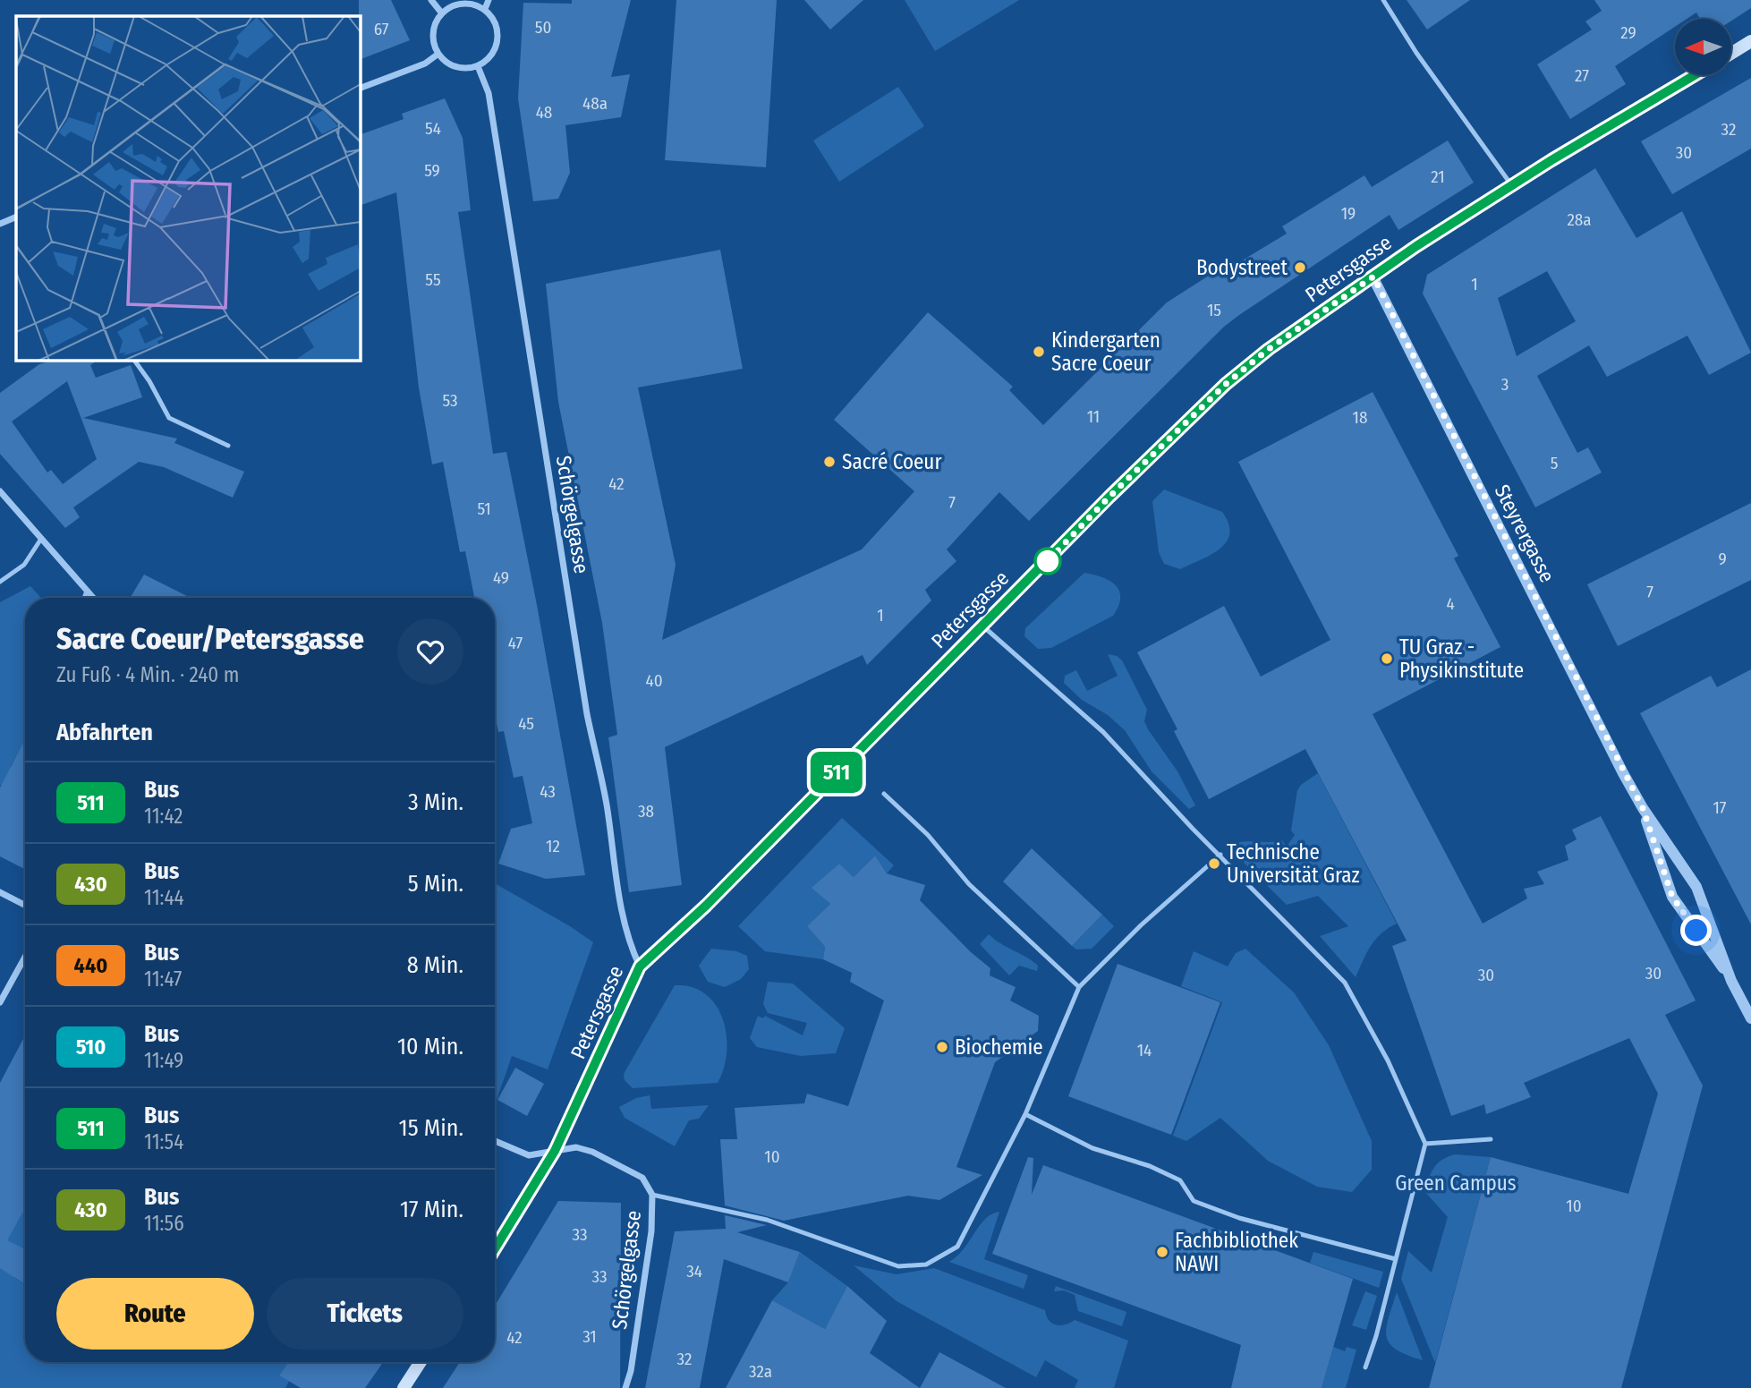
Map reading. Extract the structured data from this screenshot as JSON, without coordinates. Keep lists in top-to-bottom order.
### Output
{
  "streets": {
    "main road": ["Petersgasse"],
    "street": ["Schörgelgasse", "Steyrergasse"]
  },
  "crossings": [
    ["Petersgasse", "Schörgelgasse"],
    ["Petersgasse", "Steyrergasse"]
  ],
  "parks": ["Green Campus"],
  "places": [
    "Bodystreet",
    "Kindergarten Sacre Coeur",
    "Sacré Coeur",
    "TU Graz - Physikinstitute",
    "Technische Universität Graz",
    "Biochemie",
    "Fachbibliothek NAWI"
  ],
  "lines": ["bus line 511"],
  "house_numbers": [
    "50",
    "67",
    "29",
    "27",
    "48a",
    "48",
    "54",
    "32",
    "30",
    "59",
    "21",
    "19",
    "28a",
    "55",
    "1",
    "15",
    "3",
    "53",
    "11",
    "18",
    "5",
    "42",
    "7",
    "51",
    "9",
    "49",
    "7",
    "4",
    "1",
    "47",
    "40",
    "45",
    "43",
    "17",
    "38",
    "12",
    "30",
    "30",
    "14",
    "10",
    "10",
    "33",
    "34",
    "33",
    "31",
    "42",
    "32",
    "32a"
  ],
  "north": "left",
  "page": {
    "on_map": "511",
    "heading": [
      ["Sacre Coeur/Petersgasse", "Zu Fuß · 4 Min. · 240 m"],
      "Abfahrten"
    ],
    "list": [
      {
        "mark": "511",
        "name": "Bus",
        "note": "11:42",
        "value": "3 Min."
      },
      {
        "mark": "430",
        "name": "Bus",
        "note": "11:44",
        "value": "5 Min."
      },
      {
        "mark": "440",
        "name": "Bus",
        "note": "11:47",
        "value": "8 Min."
      },
      {
        "mark": "510",
        "name": "Bus",
        "note": "11:49",
        "value": "10 Min."
      },
      {
        "mark": "511",
        "name": "Bus",
        "note": "11:54",
        "value": "15 Min."
      },
      {
        "mark": "430",
        "name": "Bus",
        "note": "11:56",
        "value": "17 Min."
      }
    ],
    "buttons": ["Route", "Tickets"]
  }
}
